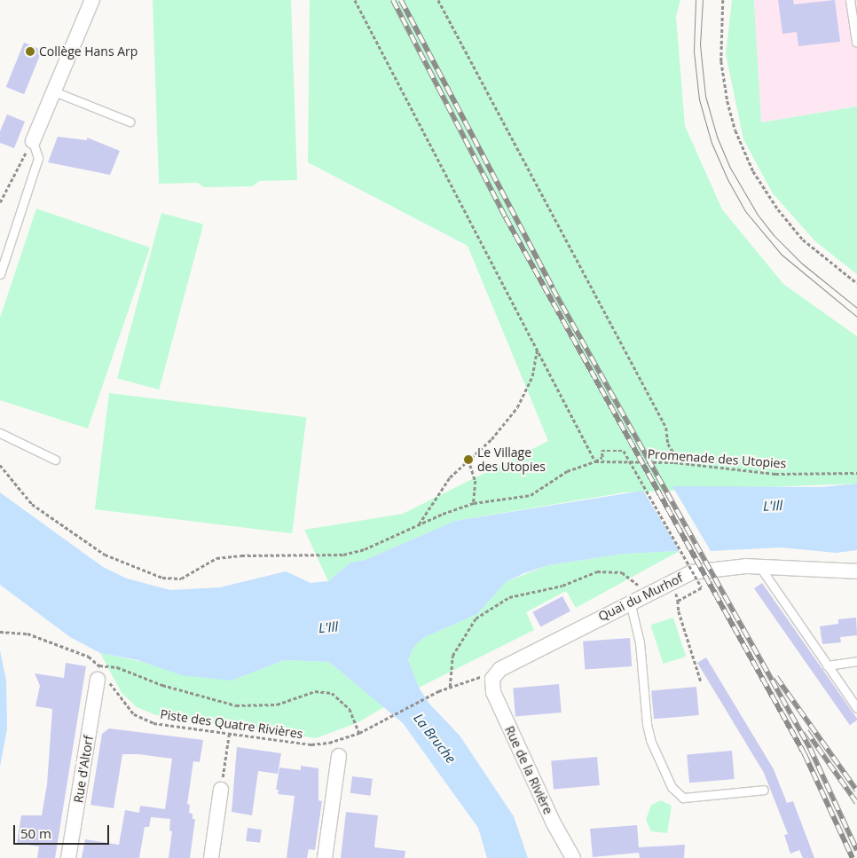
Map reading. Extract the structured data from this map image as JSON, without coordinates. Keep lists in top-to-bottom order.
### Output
{
  "streets": {
    "street": ["Quai du Murhof", "Rue d'Altorf", "Rue de la Rivière"],
    "path": ["Promenade des Utopies", "Piste des Quatre Rivières"]
  },
  "crossings": [
    ["Quai du Murhof", "Rue de la Rivière"],
    ["Piste des Quatre Rivières", "Rue d'Altorf"]
  ],
  "water": ["L'Ill", "La Bruche"],
  "places": ["Collège Hans Arp", "Le Village des Utopies"],
  "scale_bar": "50 m"
}
